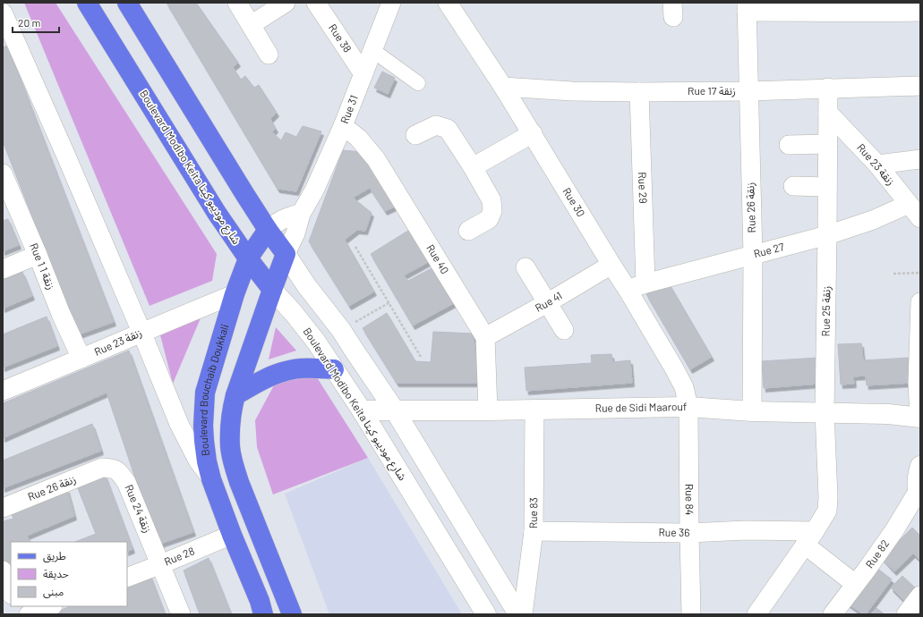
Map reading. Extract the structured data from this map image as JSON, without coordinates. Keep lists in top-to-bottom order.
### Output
{
  "streets": {
    "main road": ["Boulevard Modibo Keita شارع موديبو كيتا", "Boulevard Bouchaib Doukkali", "Rue de Sidi Maarouf"],
    "street": [
      "Rue 38",
      "Rue 17 زنقة",
      "Rue 31",
      "Rue 23 زنقة",
      "Rue 29",
      "Rue 30",
      "Rue 26 زنقة",
      "Rue 27",
      "Rue 40",
      "Rue 1 زنقة 1",
      "Rue 41",
      "Rue 25 زنقة",
      "Rue 84",
      "Rue 24 زنقة",
      "Rue 83",
      "Rue 36",
      "Rue 82",
      "Rue 28"
    ]
  },
  "crossings": [
    ["Rue 38", "Rue 31"],
    ["Rue 17 زنقة", "Rue 29"],
    ["Rue 17 زنقة", "Rue 30"],
    ["Rue 17 زنقة", "Rue 26 زنقة"],
    ["Rue 17 زنقة", "Rue 25 زنقة"],
    ["Rue 31", "Rue 40"],
    ["Rue 31", "Boulevard Bouchaib Doukkali"],
    ["Rue 23 زنقة", "Rue 27"],
    ["Rue 23 زنقة", "Rue 1 زنقة 1"],
    ["Rue 23 زنقة", "Rue 25 زنقة"],
    ["Rue 23 زنقة", "Boulevard Bouchaib Doukkali"],
    ["Boulevard Modibo Keita شارع موديبو كيتا", "Boulevard Bouchaib Doukkali"],
    ["Boulevard Modibo Keita شارع موديبو كيتا", "Rue de Sidi Maarouf"],
    ["Rue 29", "Rue 27"],
    ["Rue 30", "Rue 27"],
    ["Rue 30", "Rue 41"],
    ["Rue 30", "Rue de Sidi Maarouf"],
    ["Rue 30", "Rue 84"],
    ["Rue 26 زنقة", "Rue 27"],
    ["Rue 26 زنقة", "Rue de Sidi Maarouf"],
    ["Rue 26 زنقة", "Rue 24 زنقة"],
    ["Rue 27", "Rue 25 زنقة"],
    ["Rue 40", "Rue 41"],
    ["Rue 40", "Rue de Sidi Maarouf"],
    ["Rue 25 زنقة", "Rue de Sidi Maarouf"],
    ["Rue 25 زنقة", "Rue 36"],
    ["Boulevard Bouchaib Doukkali", "Rue 28"],
    ["Rue de Sidi Maarouf", "Rue 84"],
    ["Rue de Sidi Maarouf", "Rue 83"],
    ["Rue 84", "Rue 36"],
    ["Rue 24 زنقة", "Rue 28"],
    ["Rue 83", "Rue 36"]
  ],
  "legend": ["طريق", "حديقة", "مبنى"],
  "scale_bar": "20 m"
}
